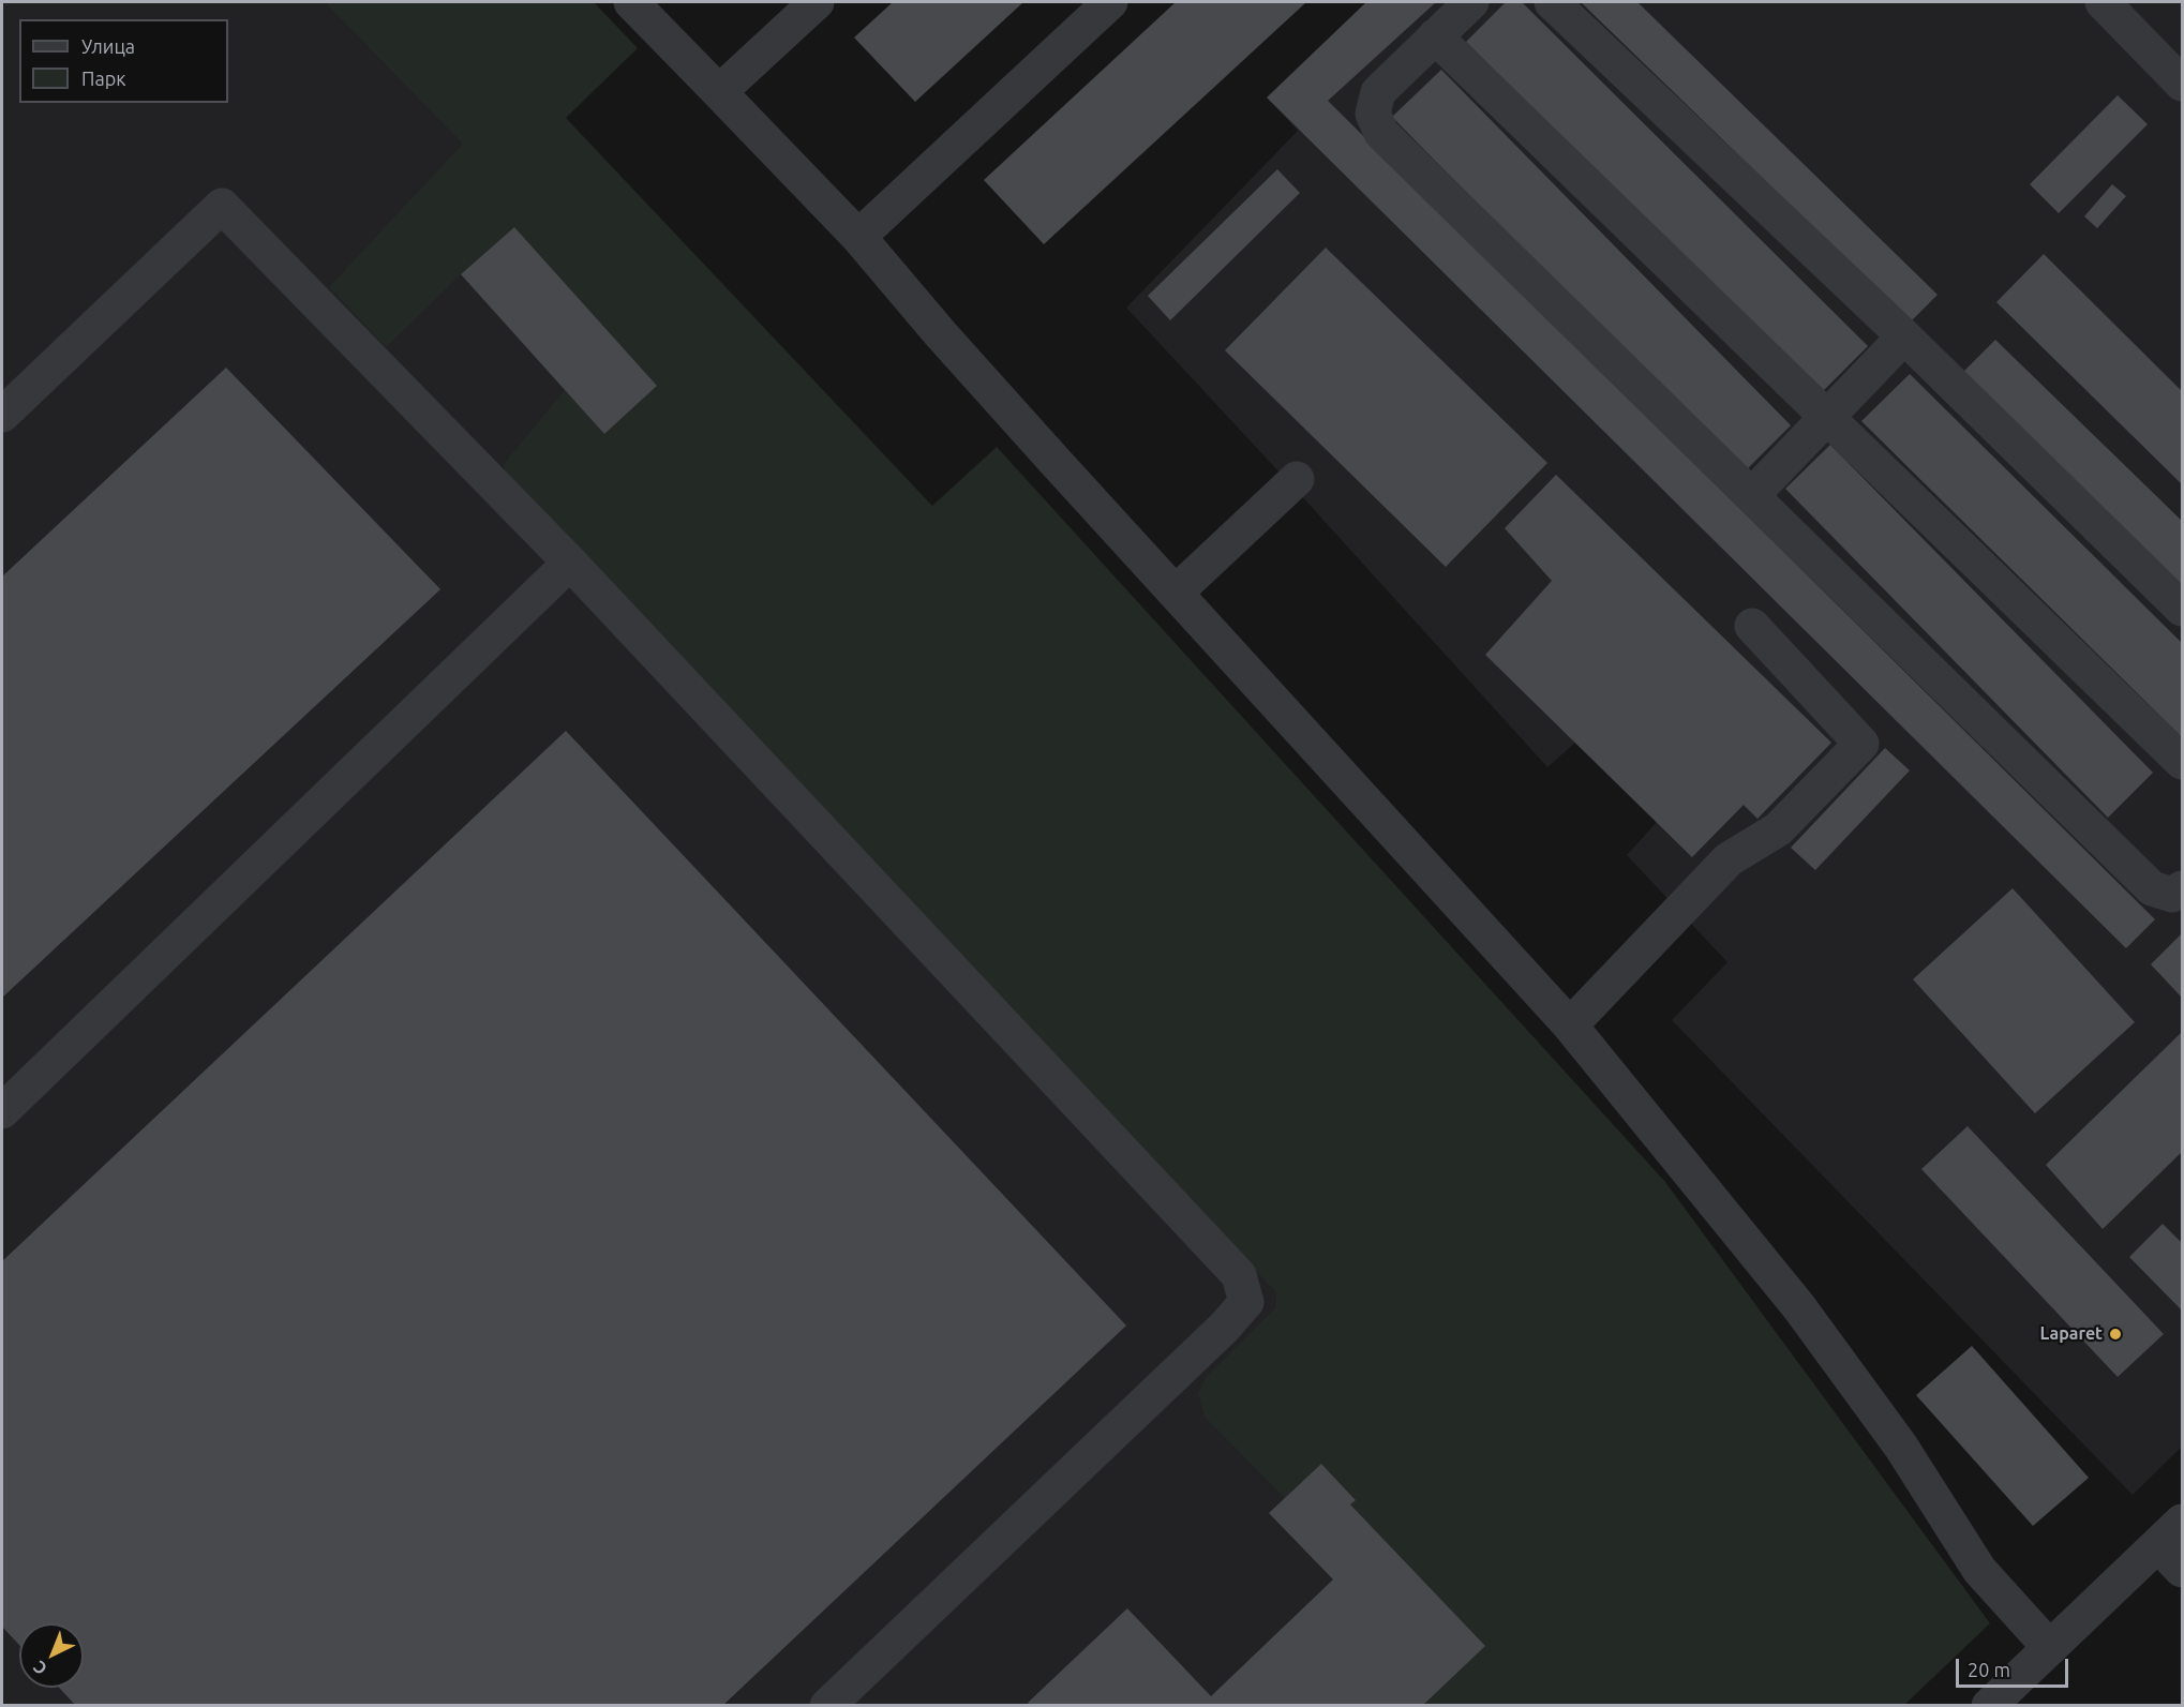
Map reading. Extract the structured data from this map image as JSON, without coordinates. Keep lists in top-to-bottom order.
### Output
{
  "places": ["Laparet"],
  "legend": ["Улица", "Парк"],
  "scale_bar": "20 m",
  "north": "bottom left"
}
